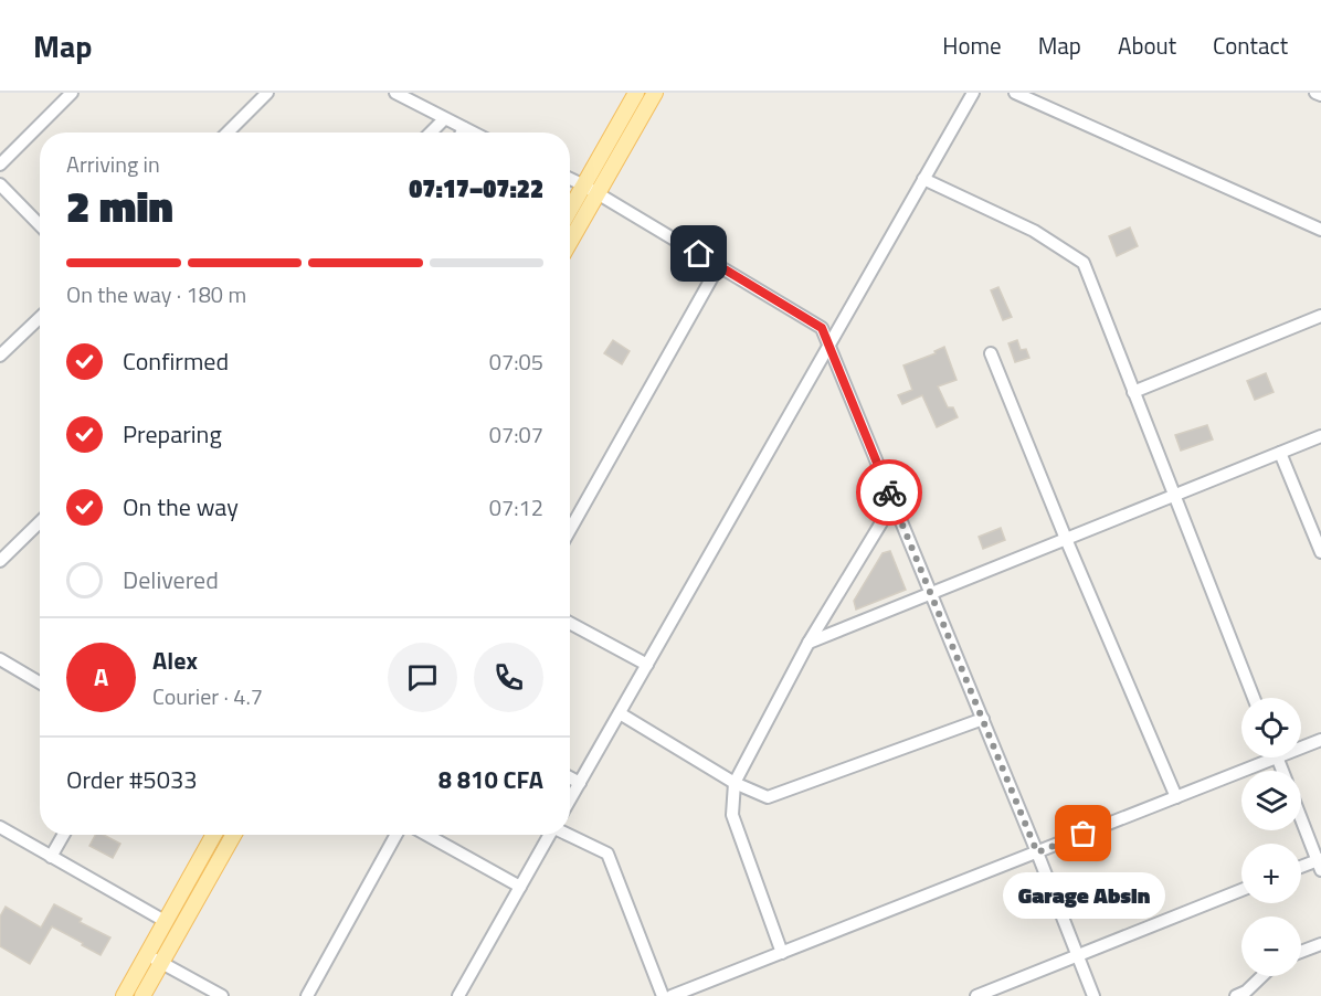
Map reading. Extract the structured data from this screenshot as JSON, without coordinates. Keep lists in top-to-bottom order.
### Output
{
  "places": ["Garage Absin"],
  "page": {
    "header": "Map",
    "nav": [
      "Home",
      "Map",
      "About",
      "Contact"
    ],
    "heading": ["2 min", "Arriving in", "07:17–07:22"],
    "panel": [
      "Alex",
      "Courier · 4.7",
      "Order #5033",
      "8 810 CFA"
    ],
    "bar": "On the way · 180 m",
    "list": [
      ["Confirmed", "07:05"],
      ["Preparing", "07:07"],
      ["On the way", "07:12"],
      "Delivered"
    ],
    "round": "A",
    "map_buttons": ["+", "−"],
    "bubble": "Garage Absin"
  }
}
